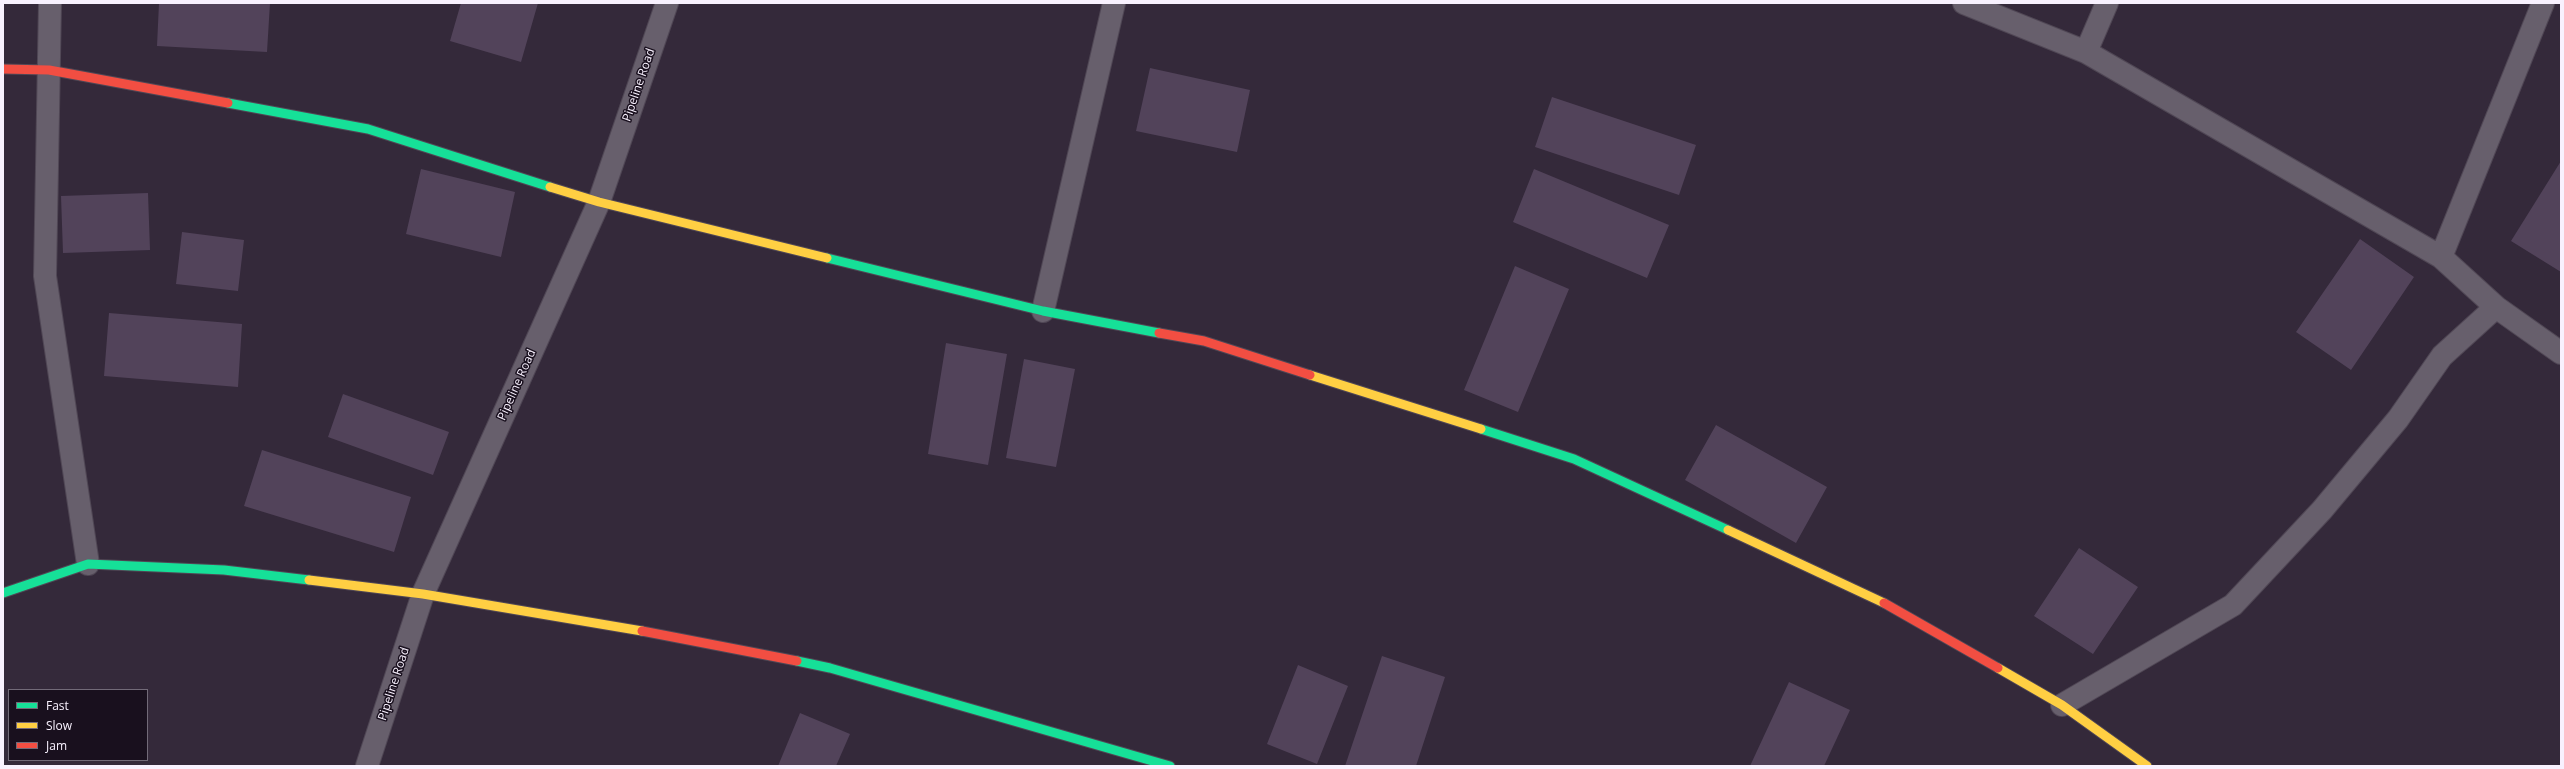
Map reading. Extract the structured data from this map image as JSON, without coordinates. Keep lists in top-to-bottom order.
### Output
{
  "streets": {
    "street": ["Pipeline Road"]
  },
  "legend": ["Fast", "Slow", "Jam"]
}
